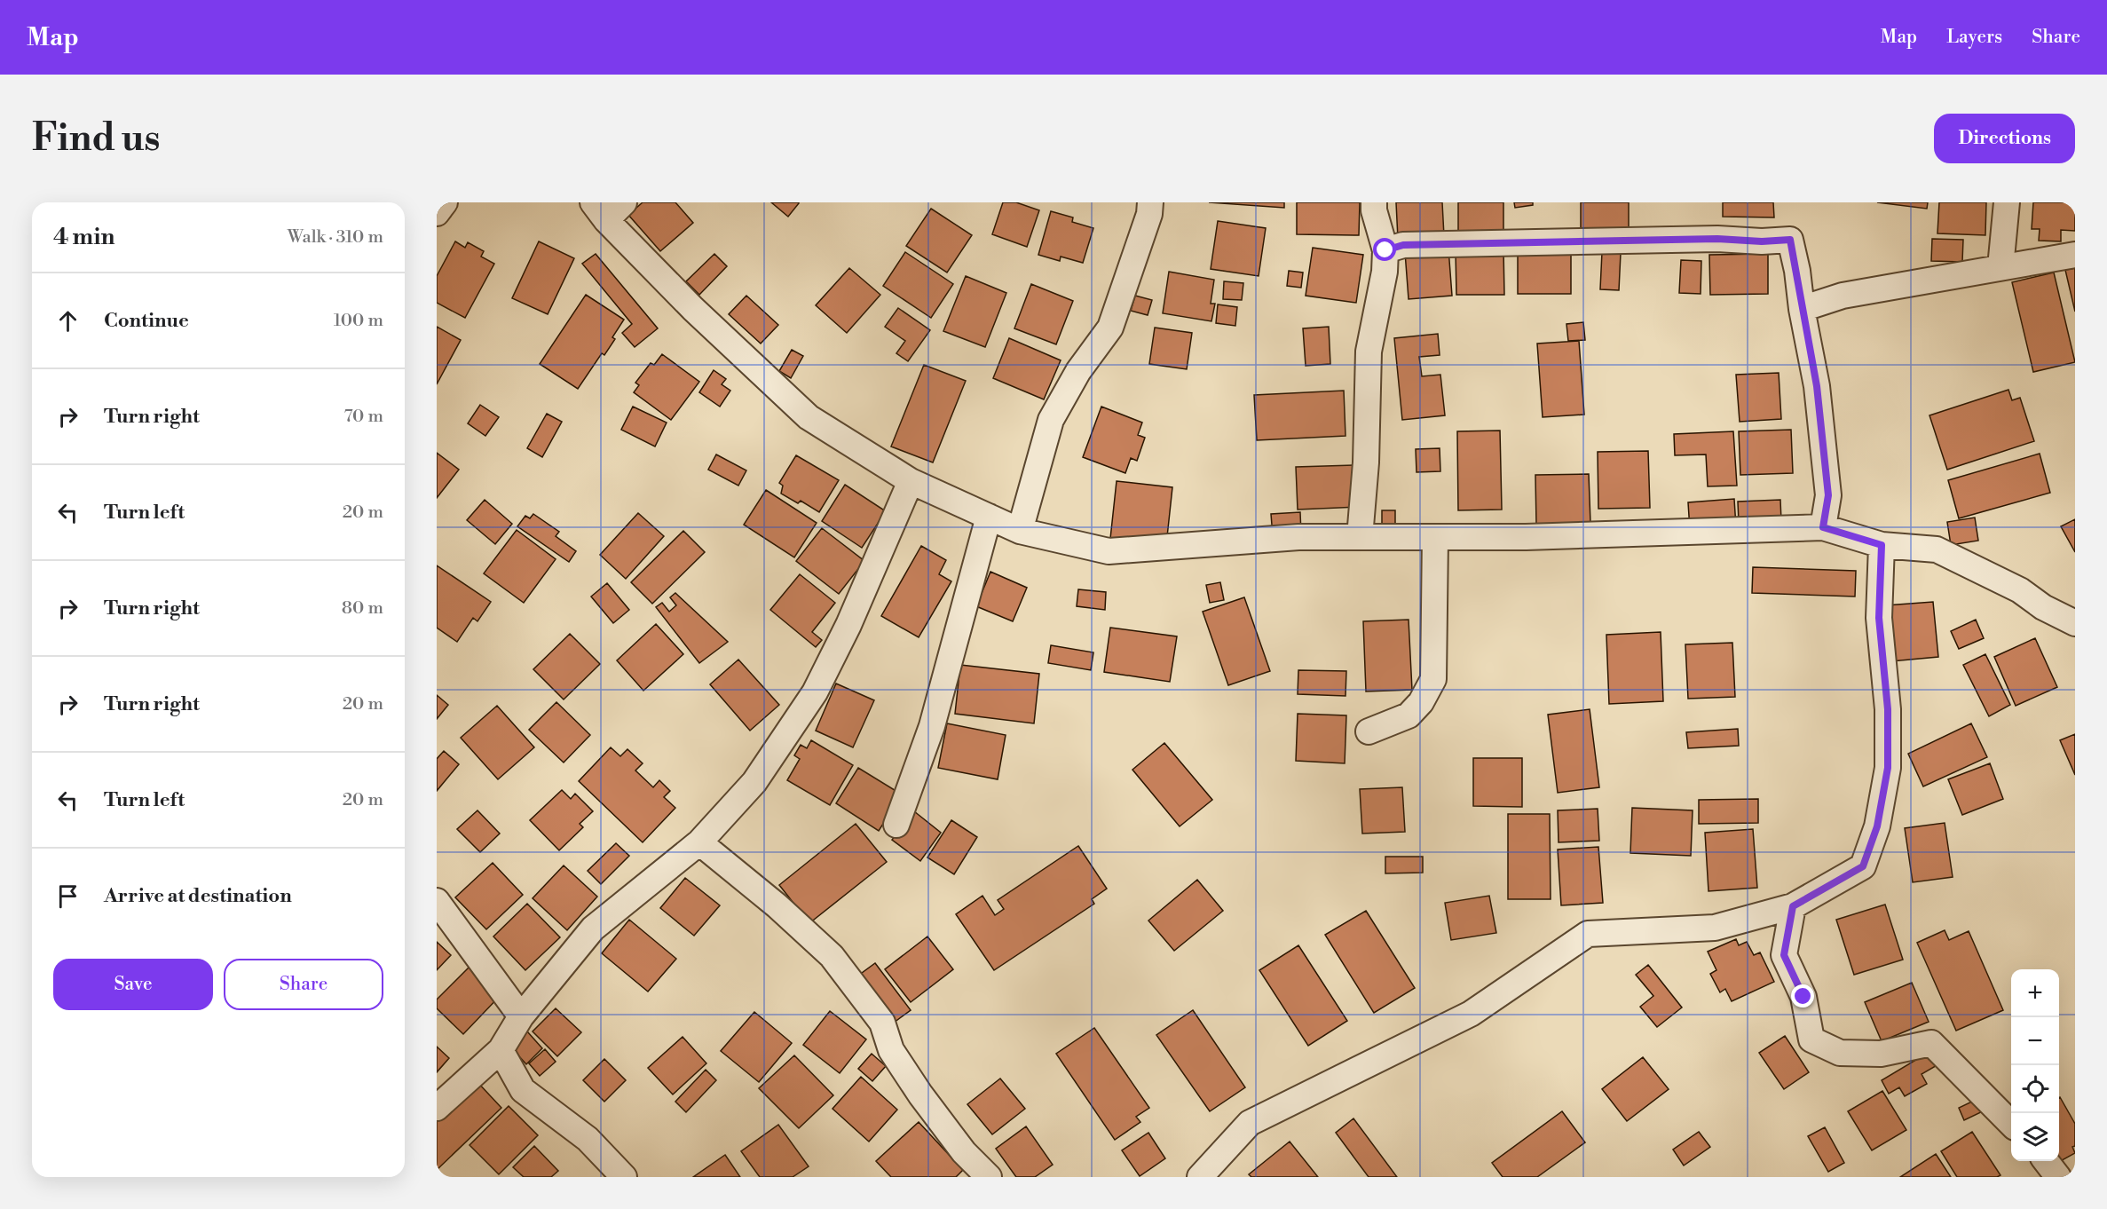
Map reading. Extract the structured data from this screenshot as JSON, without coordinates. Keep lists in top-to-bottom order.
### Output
{
  "page": {
    "header": "Map",
    "nav": ["Map", "Layers", "Share"],
    "buttons": [
      "Directions",
      ["Save", "Share"]
    ],
    "title": "Find us",
    "heading": ["4 min", "Walk · 310 m"],
    "list": [
      ["Continue", "100 m"],
      ["Turn right", "70 m"],
      ["Turn left", "20 m"],
      ["Turn right", "80 m"],
      ["Turn right", "20 m"],
      ["Turn left", "20 m"],
      "Arrive at destination"
    ],
    "map_buttons": ["+", "−"]
  }
}
